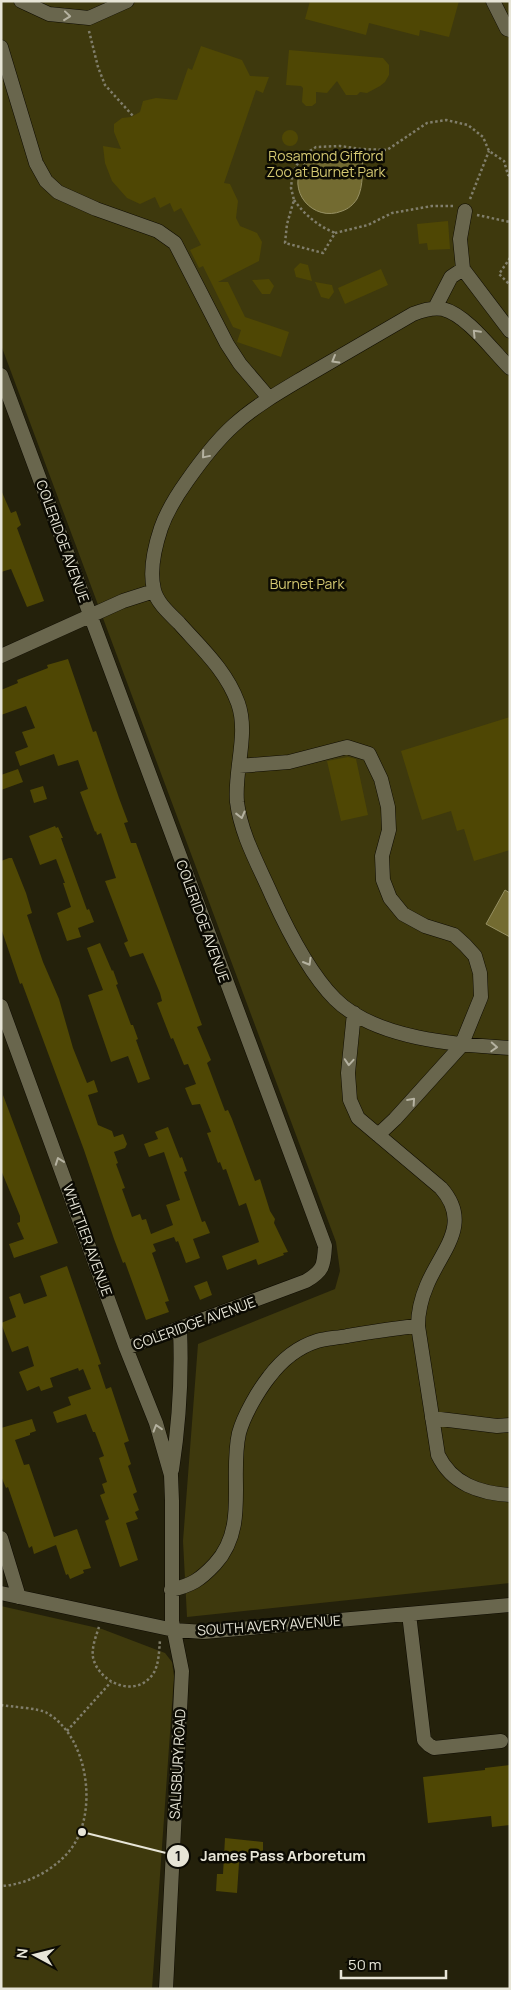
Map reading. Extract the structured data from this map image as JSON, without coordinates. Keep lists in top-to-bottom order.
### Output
{
  "streets": {
    "street": [
      "COLERIDGE AVENUE",
      "WHITTIER AVENUE",
      "SOUTH AVERY AVENUE",
      "SALISBURY ROAD"
    ]
  },
  "crossings": [
    ["COLERIDGE AVENUE", "WHITTIER AVENUE"],
    ["WHITTIER AVENUE", "SOUTH AVERY AVENUE"],
    ["WHITTIER AVENUE", "SALISBURY ROAD"],
    ["SOUTH AVERY AVENUE", "SALISBURY ROAD"]
  ],
  "one_way": ["WHITTIER AVENUE"],
  "parks": ["Rosamond Gifford Zoo at Burnet Park", "Burnet Park"],
  "places": ["James Pass Arboretum"],
  "scale_bar": "50 m",
  "north": "left"
}
